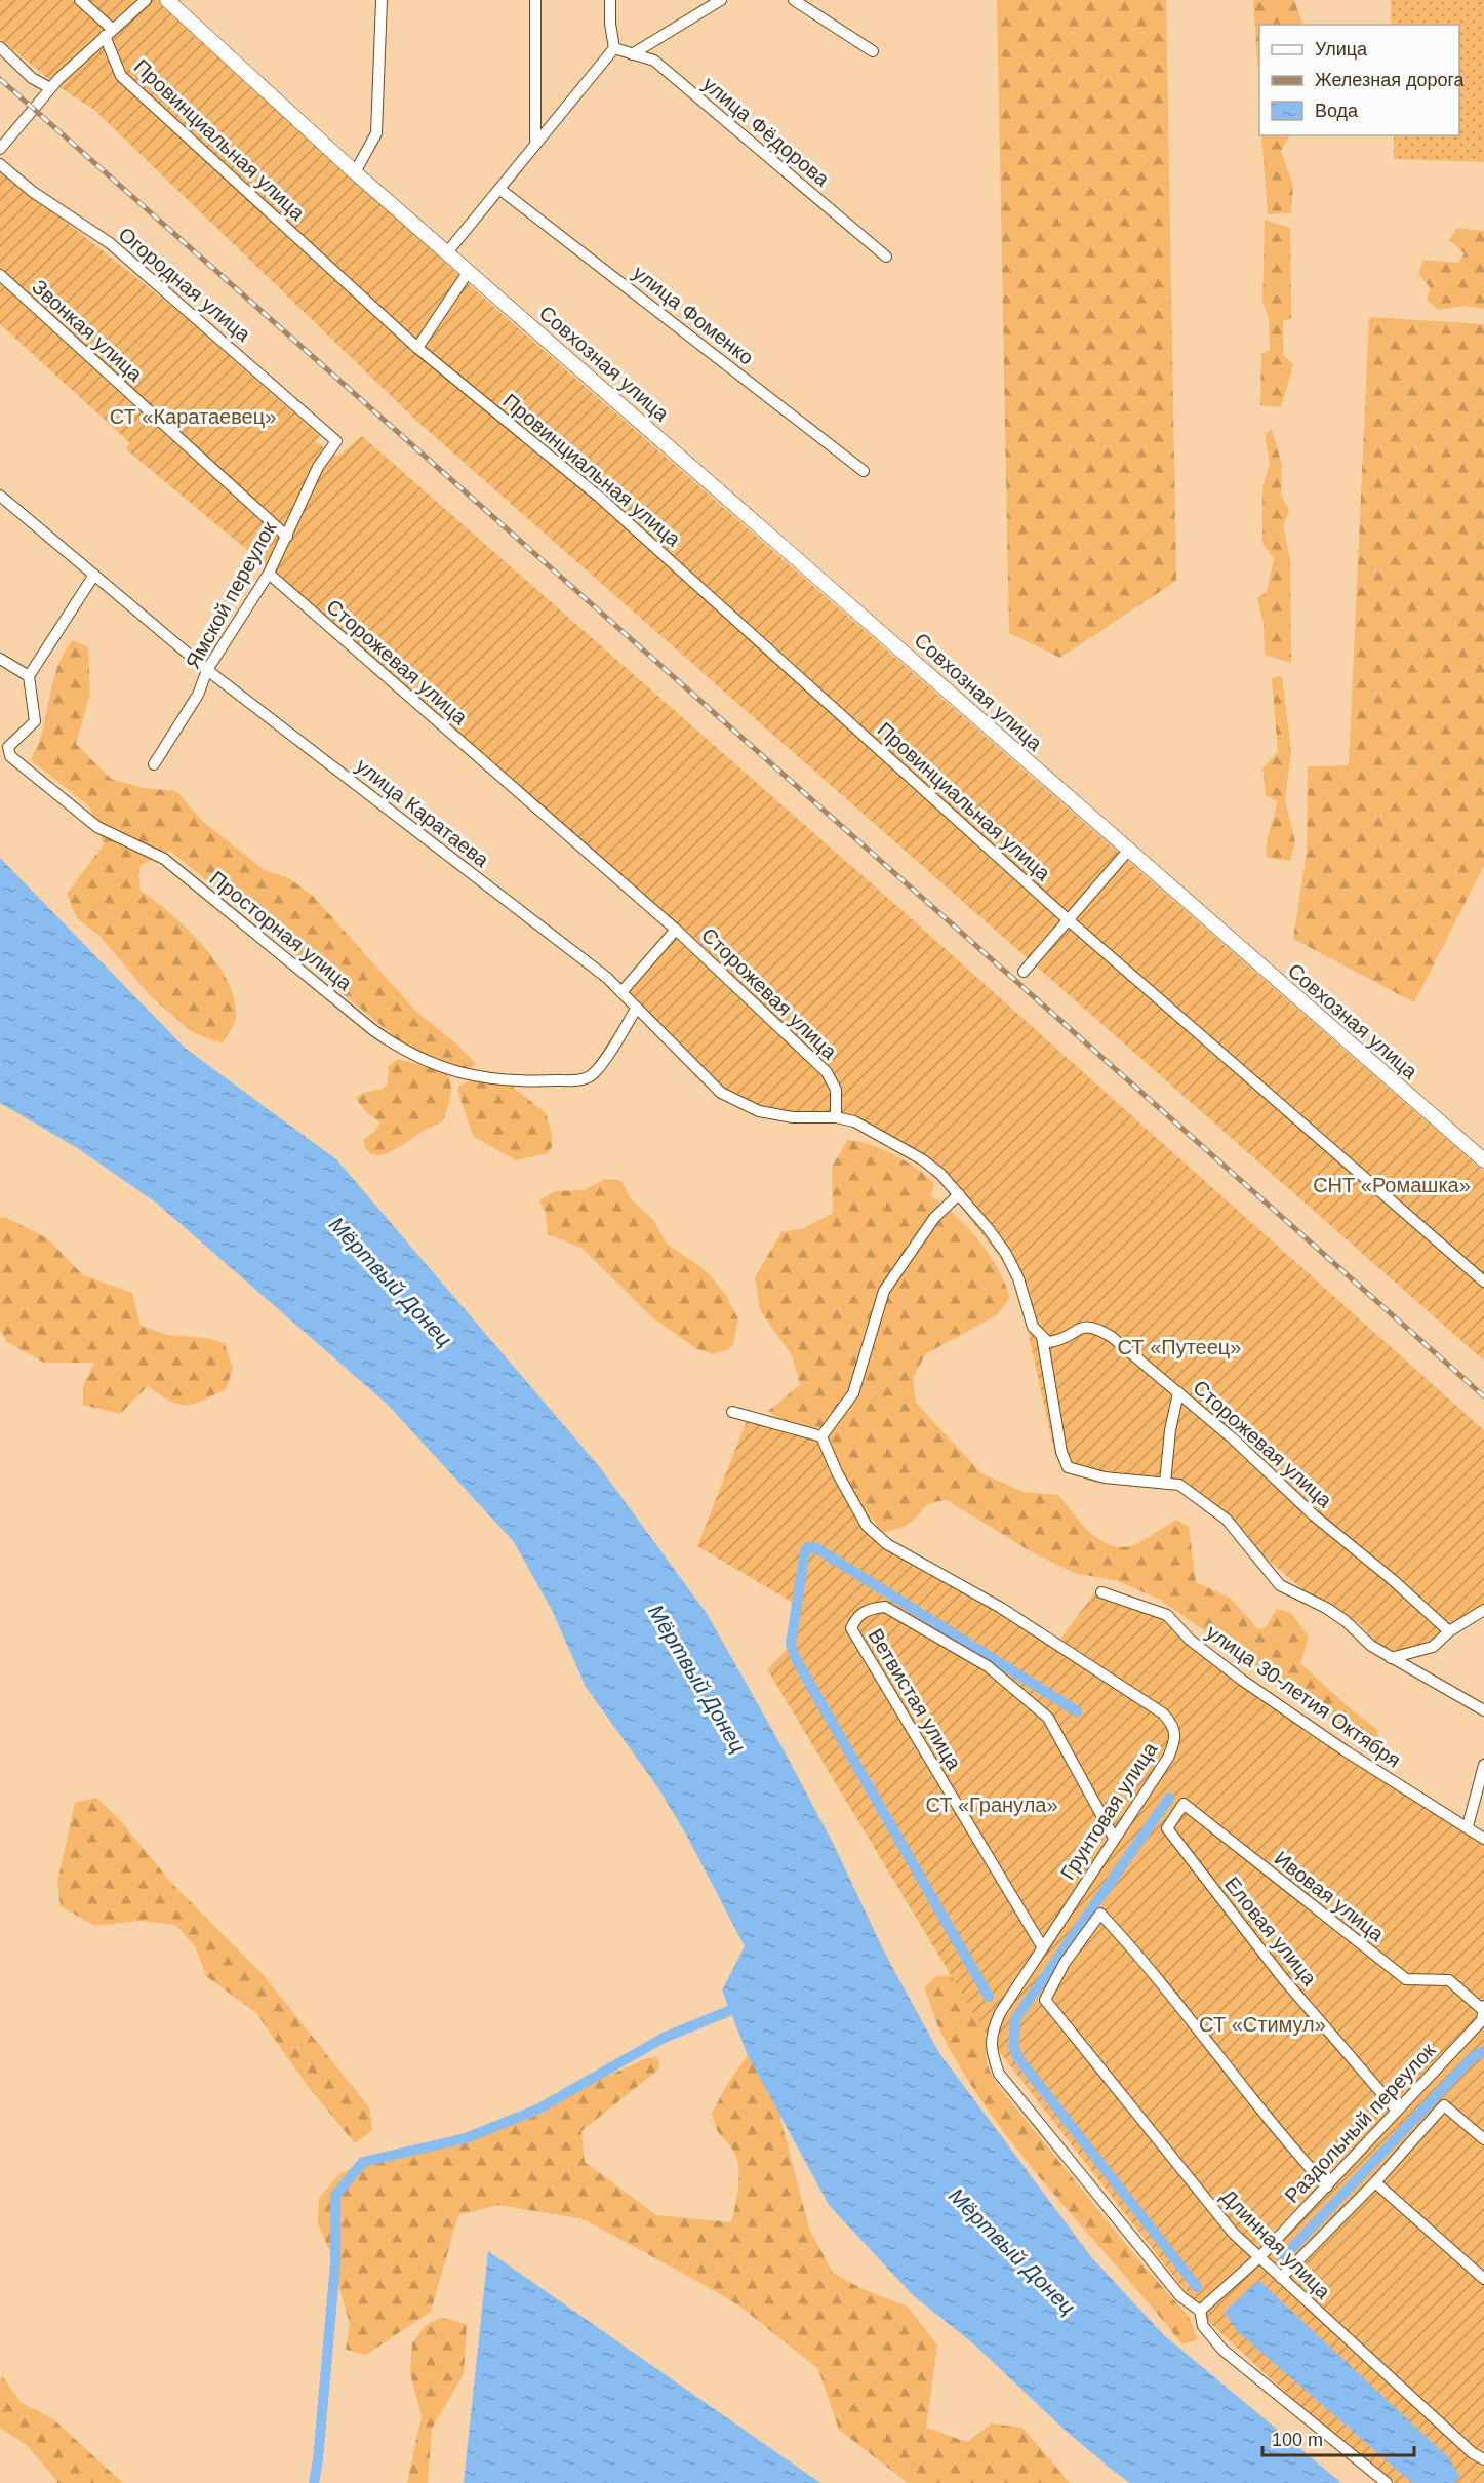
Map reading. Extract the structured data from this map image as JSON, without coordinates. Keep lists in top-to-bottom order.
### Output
{
  "streets": {
    "street": [
      "улица Фёдорова",
      "Провинциальная улица",
      "Огородная улица",
      "улица Фоменко",
      "Звонкая улица",
      "Совхозная улица",
      "Ямской переулок",
      "Сторожевая улица",
      "улица Каратаева",
      "Просторная улица",
      "улица 30-летия Октября",
      "Ветвистая улица",
      "Грунтовая улица",
      "Ивовая улица",
      "Еловая улица",
      "Раздольный переулок",
      "Длинная улица"
    ]
  },
  "crossings": [
    ["Огородная улица", "Ямской переулок"],
    ["Звонкая улица", "Ямской переулок"],
    ["Ямской переулок", "Сторожевая улица"],
    ["Ямской переулок", "улица Каратаева"],
    ["Сторожевая улица", "улица Каратаева"],
    ["улица Каратаева", "Просторная улица"],
    ["Ветвистая улица", "Грунтовая улица"],
    ["Грунтовая улица", "Раздольный переулок"],
    ["Ивовая улица", "Еловая улица"],
    ["Ивовая улица", "Раздольный переулок"],
    ["Еловая улица", "Раздольный переулок"],
    ["Раздольный переулок", "Длинная улица"]
  ],
  "water": ["Мёртвый Донец"],
  "parks": [
    "СТ «Каратаевец»",
    "СНТ «Ромашка»",
    "СТ «Путеец»",
    "СТ «Гранула»",
    "СТ «Стимул»"
  ],
  "legend": ["Улица", "Железная дорога", "Вода"],
  "scale_bar": "100 m"
}
